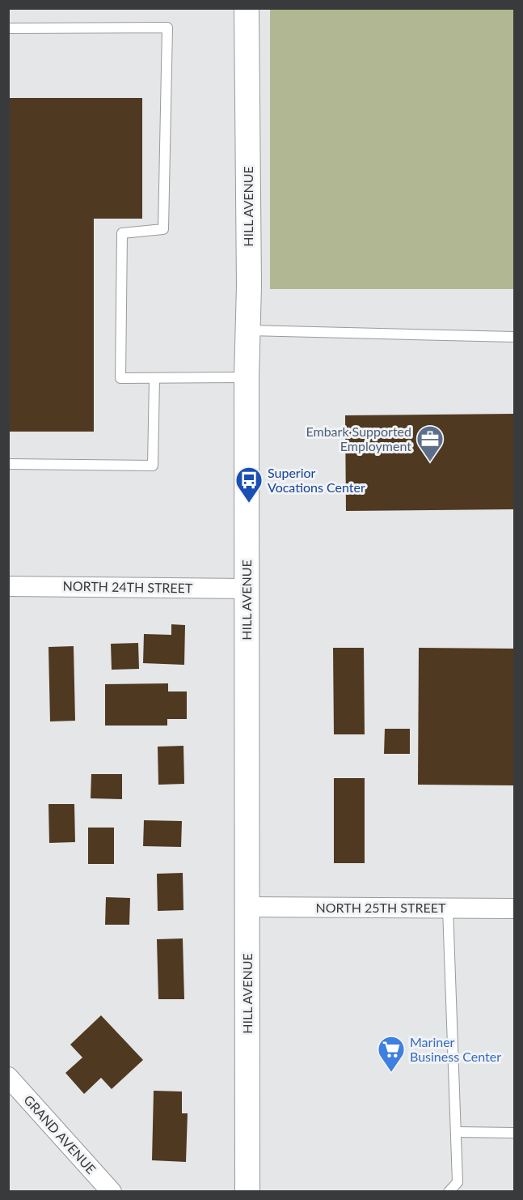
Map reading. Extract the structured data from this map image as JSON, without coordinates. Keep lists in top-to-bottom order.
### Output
{
  "streets": {
    "street": [
      "HILL AVENUE",
      "NORTH 24TH STREET",
      "NORTH 25TH STREET",
      "GRAND AVENUE"
    ]
  },
  "crossings": [
    ["HILL AVENUE", "NORTH 24TH STREET"],
    ["HILL AVENUE", "NORTH 25TH STREET"]
  ],
  "places": {
    "office": ["Embark Supported Employment"],
    "bus stop": ["Superior Vocations Center"],
    "supermarket": ["Mariner Business Center"]
  }
}
